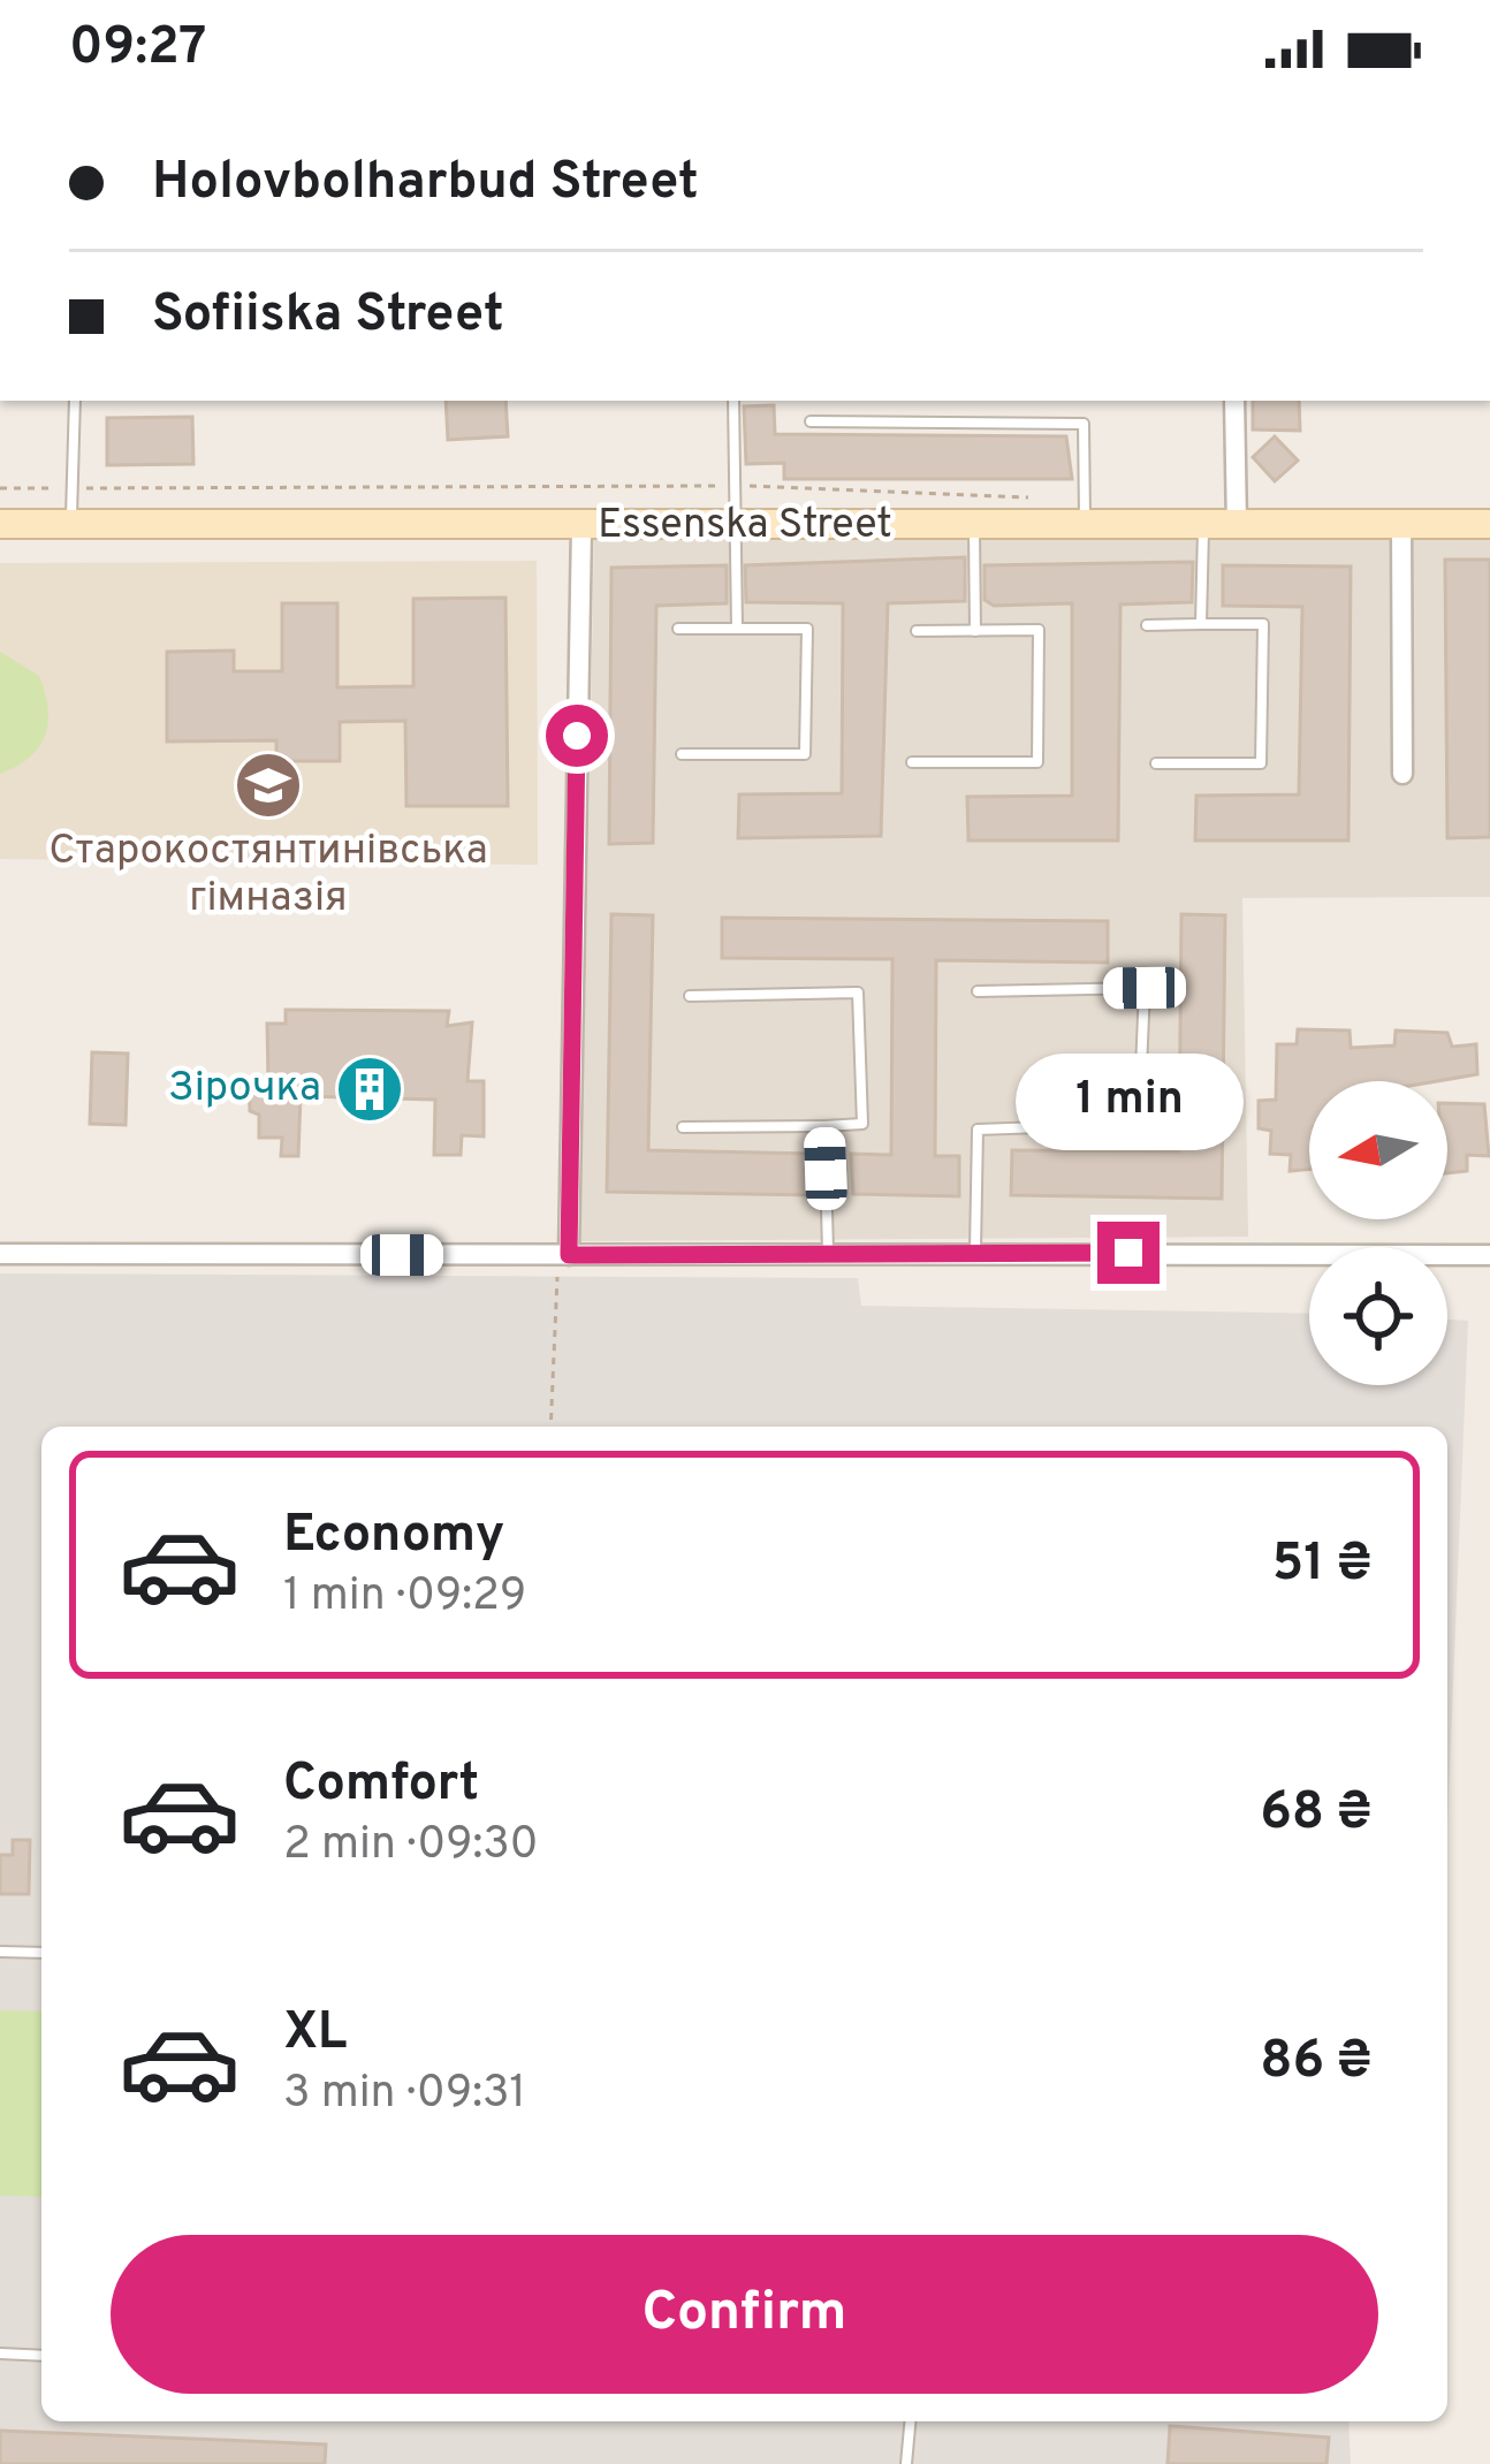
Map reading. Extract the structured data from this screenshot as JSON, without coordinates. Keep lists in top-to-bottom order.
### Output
{
  "streets": {
    "street": ["Essenska Street"]
  },
  "places": {
    "school or university": ["Старокостянтинівська гімназія"],
    "building": ["Зірочка"]
  },
  "north": "left",
  "page": {
    "status": "09:27",
    "banner": ["Holovbolharbud Street", "Sofiiska Street"],
    "bubble": "1 min",
    "list": [
      {
        "name": "Economy",
        "note": "1 min · 09:29",
        "value": "51 ₴"
      },
      {
        "name": "Comfort",
        "note": "2 min · 09:30",
        "value": "68 ₴"
      },
      {
        "name": "XL",
        "note": "3 min · 09:31",
        "value": "86 ₴"
      }
    ],
    "buttons": "Confirm"
  }
}
